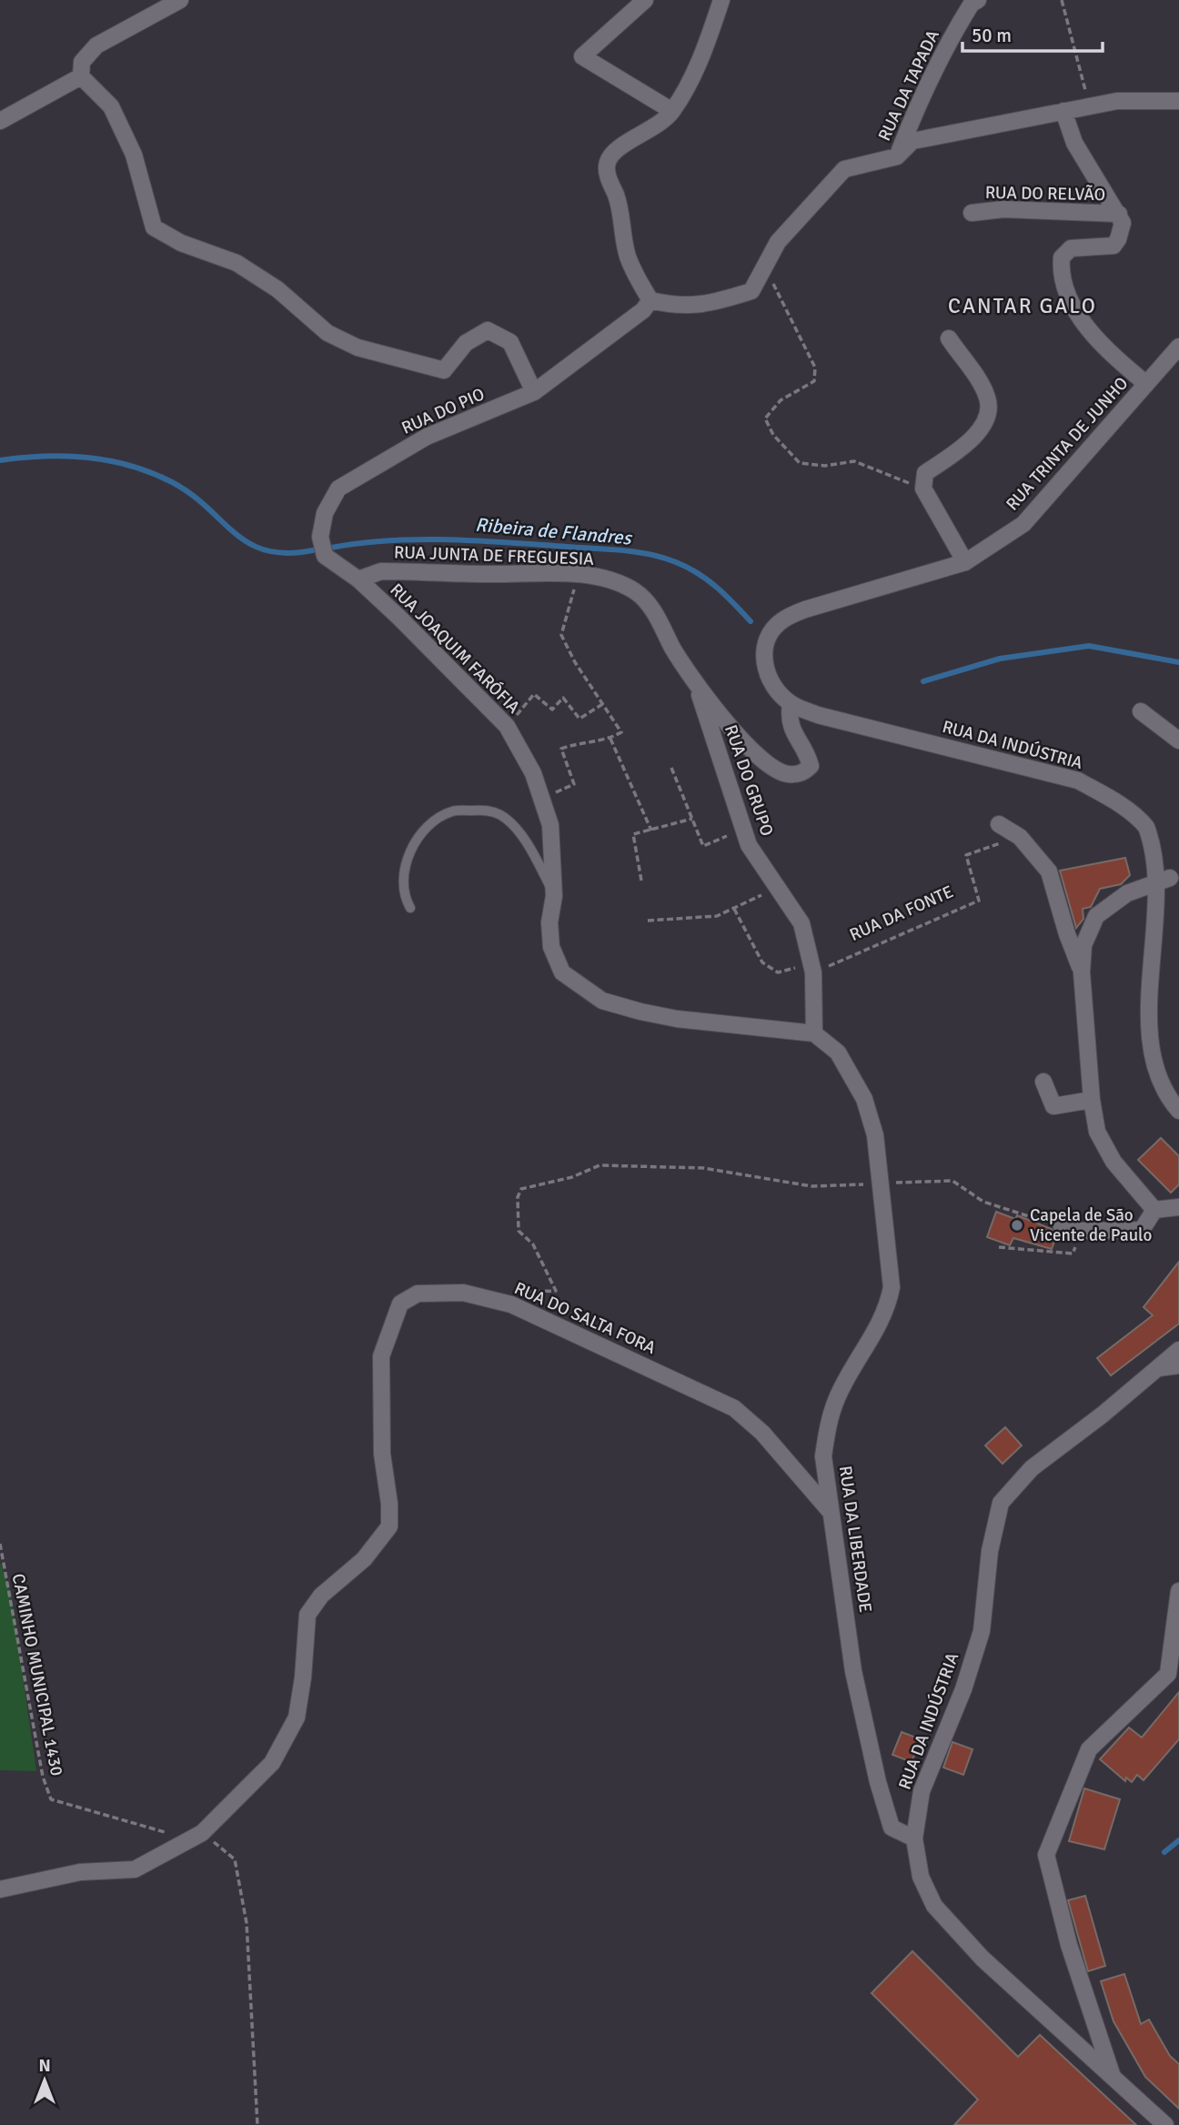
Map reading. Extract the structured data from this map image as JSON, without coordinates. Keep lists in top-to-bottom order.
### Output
{
  "streets": {
    "street": [
      "RUA DA TAPADA",
      "RUA DO RELVÃO",
      "RUA DO PIO",
      "RUA TRINTA DE JUNHO",
      "RUA JUNTA DE FREGUESIA",
      "RUA JOAQUIM FARÓFIA",
      "RUA DA INDÚSTRIA",
      "RUA DO GRUPO",
      "RUA DO SALTA FORA",
      "RUA DA LIBERDADE"
    ],
    "path": ["RUA DA FONTE", "CAMINHO MUNICIPAL 1430"]
  },
  "crossings": [
    ["RUA DO RELVÃO", "RUA TRINTA DE JUNHO"],
    ["RUA DO PIO", "RUA JUNTA DE FREGUESIA"],
    ["RUA DO PIO", "RUA JOAQUIM FARÓFIA"],
    ["RUA TRINTA DE JUNHO", "RUA DA INDÚSTRIA"],
    ["RUA JUNTA DE FREGUESIA", "RUA JOAQUIM FARÓFIA"],
    ["RUA JUNTA DE FREGUESIA", "RUA DA INDÚSTRIA"],
    ["RUA JUNTA DE FREGUESIA", "RUA DO GRUPO"],
    ["RUA JOAQUIM FARÓFIA", "RUA DO GRUPO"],
    ["RUA JOAQUIM FARÓFIA", "RUA DA LIBERDADE"],
    ["RUA DA INDÚSTRIA", "RUA DA LIBERDADE"],
    ["RUA DO GRUPO", "RUA DA FONTE"],
    ["RUA DO GRUPO", "RUA DA LIBERDADE"],
    ["RUA DO SALTA FORA", "RUA DA LIBERDADE"]
  ],
  "districts": ["CANTAR GALO"],
  "water": ["Ribeira de Flandres"],
  "places": ["Capela de São Vicente de Paulo"],
  "scale_bar": "50 m",
  "north": "top"
}
